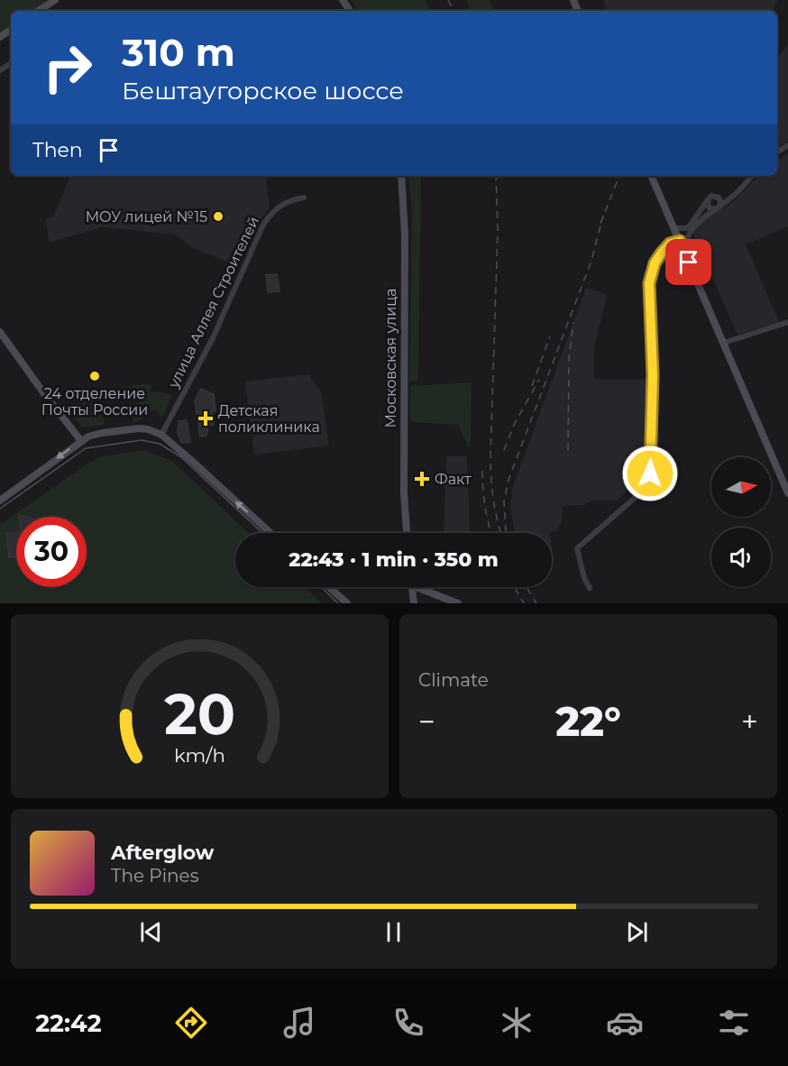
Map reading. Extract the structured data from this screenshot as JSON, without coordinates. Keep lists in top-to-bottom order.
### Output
{
  "streets": {
    "street": ["улица Аллея Строителей", "Московская улица"]
  },
  "places": {
    "other": ["МОУ лицей №15", "24 отделение Почты России"],
    "health": ["Детская поликлиника", "Факт"]
  },
  "north": "right",
  "page": {
    "turn": ["310 m", "Бештаугорское шоссе"],
    "then": "Then",
    "limit": "30",
    "trip": "22:43 · 1 min · 350 m",
    "tile": "Climate",
    "heat": ["−", "22°", "+"],
    "song": ["Afterglow", "The Pines"],
    "tabs": "22:42",
    "gauge": ["20", "km/h"]
  }
}
